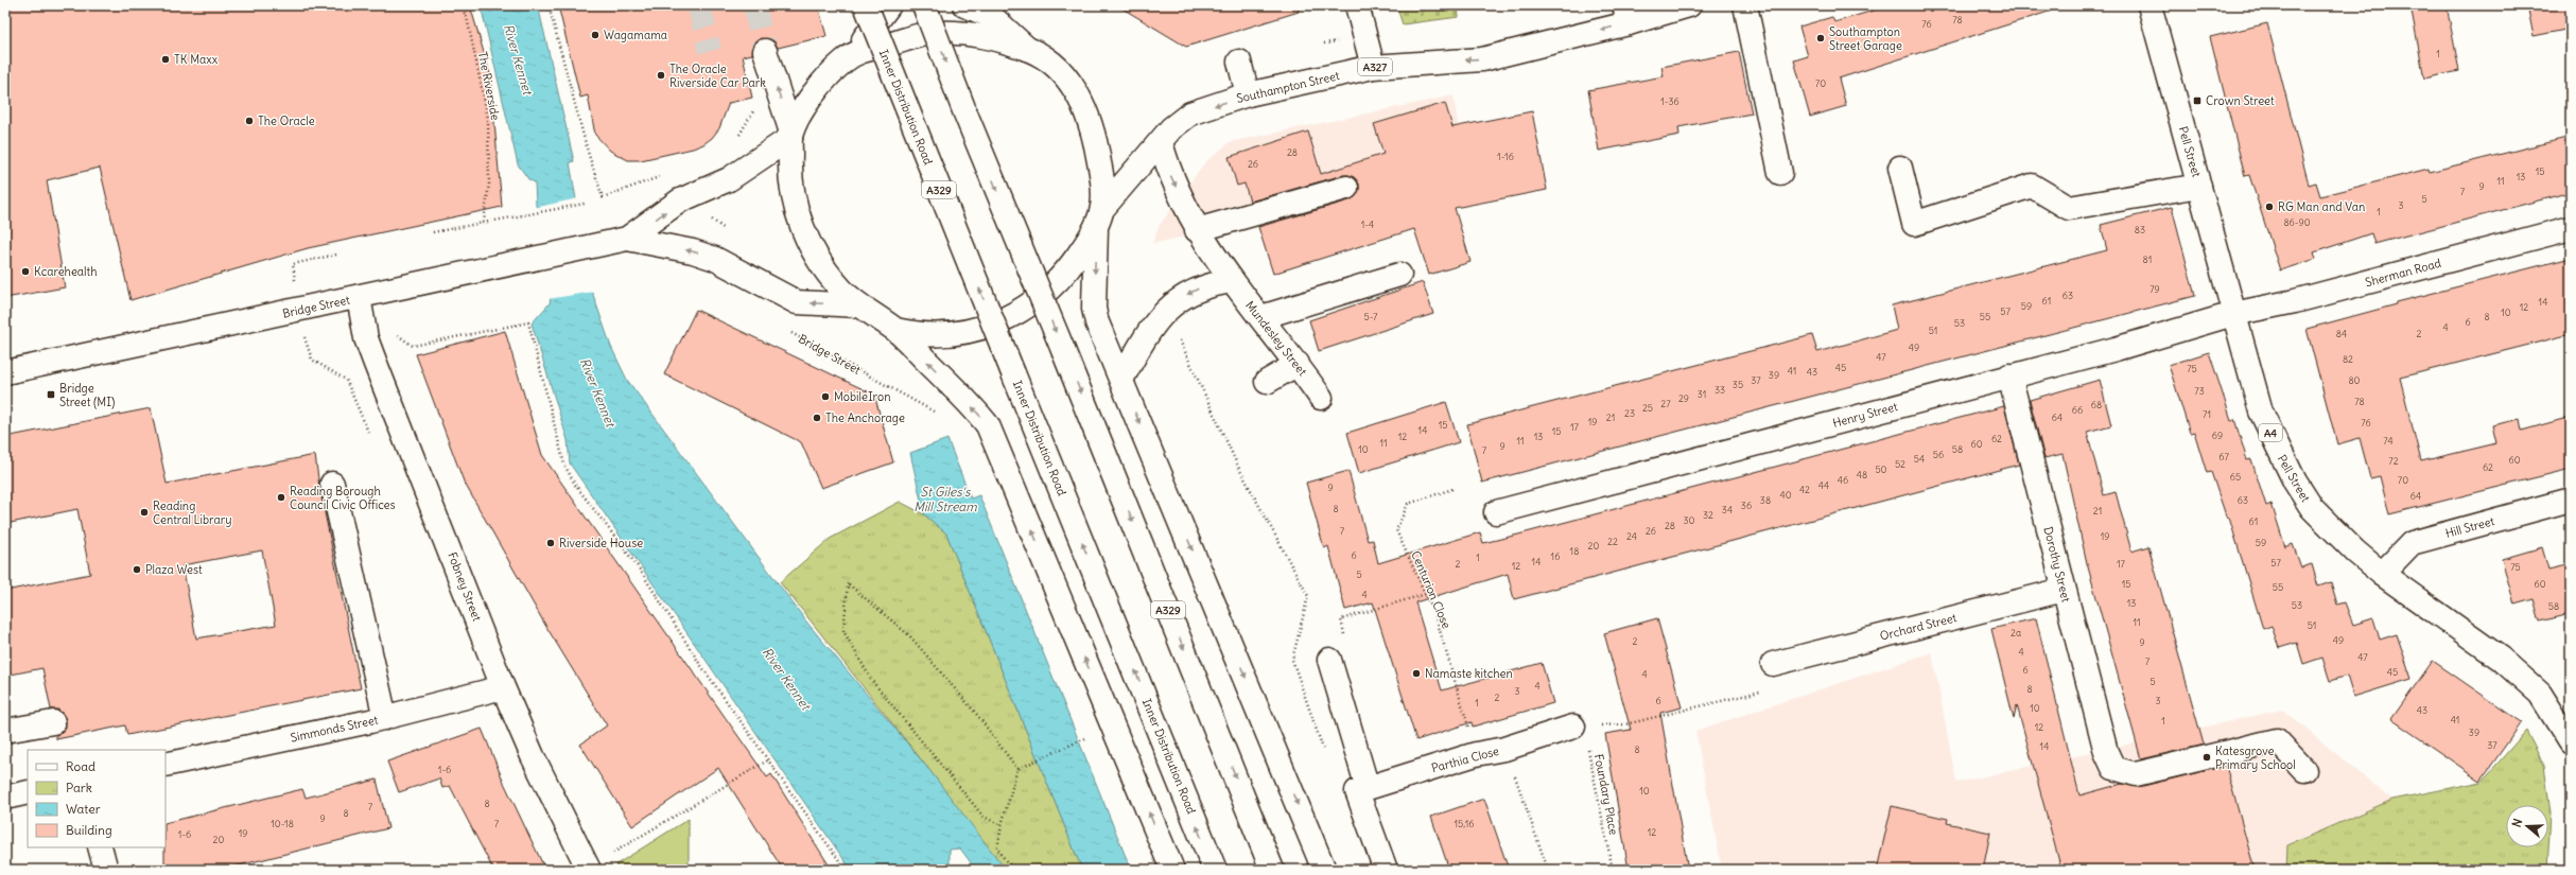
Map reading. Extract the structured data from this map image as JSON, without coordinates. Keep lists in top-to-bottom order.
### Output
{
  "streets": {
    "main road": [
      "A327",
      "Southampton Street",
      "Inner Distribution Road",
      "Pell Street",
      "A329",
      "Sherman Road",
      "Bridge Street",
      "Mundesley Street",
      "Henry Street",
      "A4",
      "Hill Street",
      "Dorothy Street",
      "Fobney Street",
      "Orchard Street",
      "Simmonds Street",
      "Parthia Close"
    ],
    "path": ["The Riverside", "Centurion Close", "Foundary Place"]
  },
  "crossings": [
    ["Southampton Street", "Mundesley Street"],
    ["Pell Street", "Sherman Road"],
    ["Pell Street", "Henry Street"],
    ["Pell Street", "Hill Street"],
    ["Sherman Road", "Henry Street"],
    ["Bridge Street", "Fobney Street"],
    ["Henry Street", "Dorothy Street"],
    ["Dorothy Street", "Orchard Street"],
    ["Fobney Street", "Simmonds Street"],
    ["Centurion Close", "Parthia Close"],
    ["Parthia Close", "Foundary Place"]
  ],
  "one_way": ["Southampton Street"],
  "water": ["River Kennet", "St Giles's Mill Stream"],
  "places": {
    "other": [
      "Wagamama",
      "Southampton Street Garage",
      "TK Maxx",
      "The Oracle Riverside Car Park",
      "The Oracle",
      "RG Man and Van",
      "Kcarehealth",
      "MobileIron",
      "The Anchorage",
      "Reading Borough Council Civic Offices",
      "Reading Central Library",
      "Riverside House",
      "Plaza West",
      "Namaste kitchen",
      "Katesgrove Primary School"
    ],
    "transit": ["Crown Street", "Bridge Street (MI)"]
  },
  "house_numbers": [
    "78",
    "76",
    "1",
    "70",
    "1-36",
    "28",
    "1-16",
    "26",
    "15",
    "13",
    "11",
    "9",
    "7",
    "5",
    "3",
    "1",
    "86-90",
    "1-4",
    "83",
    "81",
    "79",
    "63",
    "61",
    "14",
    "59",
    "12",
    "57",
    "10",
    "5-7",
    "55",
    "8",
    "6",
    "53",
    "4",
    "51",
    "84",
    "2",
    "49",
    "47",
    "82",
    "45",
    "75",
    "41",
    "43",
    "39",
    "37",
    "80",
    "35",
    "33",
    "73",
    "31",
    "29",
    "78",
    "27",
    "68",
    "25",
    "66",
    "23",
    "71",
    "21",
    "64",
    "19",
    "76",
    "15",
    "17",
    "14",
    "15",
    "69",
    "12",
    "13",
    "62",
    "11",
    "74",
    "11",
    "60",
    "9",
    "10",
    "58",
    "7",
    "56",
    "67",
    "54",
    "60",
    "72",
    "52",
    "62",
    "50",
    "48",
    "65",
    "46",
    "70",
    "44",
    "9",
    "42",
    "40",
    "64",
    "38",
    "63",
    "36",
    "8",
    "34",
    "21",
    "32",
    "30",
    "61",
    "28",
    "7",
    "26",
    "24",
    "19",
    "22",
    "59",
    "20",
    "18",
    "6",
    "16",
    "1",
    "14",
    "57",
    "2",
    "17",
    "12",
    "75",
    "5",
    "15",
    "60",
    "55",
    "4",
    "13",
    "53",
    "58",
    "11",
    "51",
    "2a",
    "49",
    "2",
    "9",
    "4",
    "47",
    "7",
    "6",
    "45",
    "4",
    "5",
    "4",
    "8",
    "3",
    "2",
    "6",
    "3",
    "1",
    "10",
    "43",
    "41",
    "1",
    "12",
    "39",
    "37",
    "14",
    "8",
    "1-6",
    "10",
    "8",
    "7",
    "8",
    "9",
    "10-18",
    "7",
    "15,16",
    "12",
    "19",
    "1-6",
    "20"
  ],
  "legend": [
    "Road",
    "Park",
    "Water",
    "Building"
  ],
  "north": "left"
}
